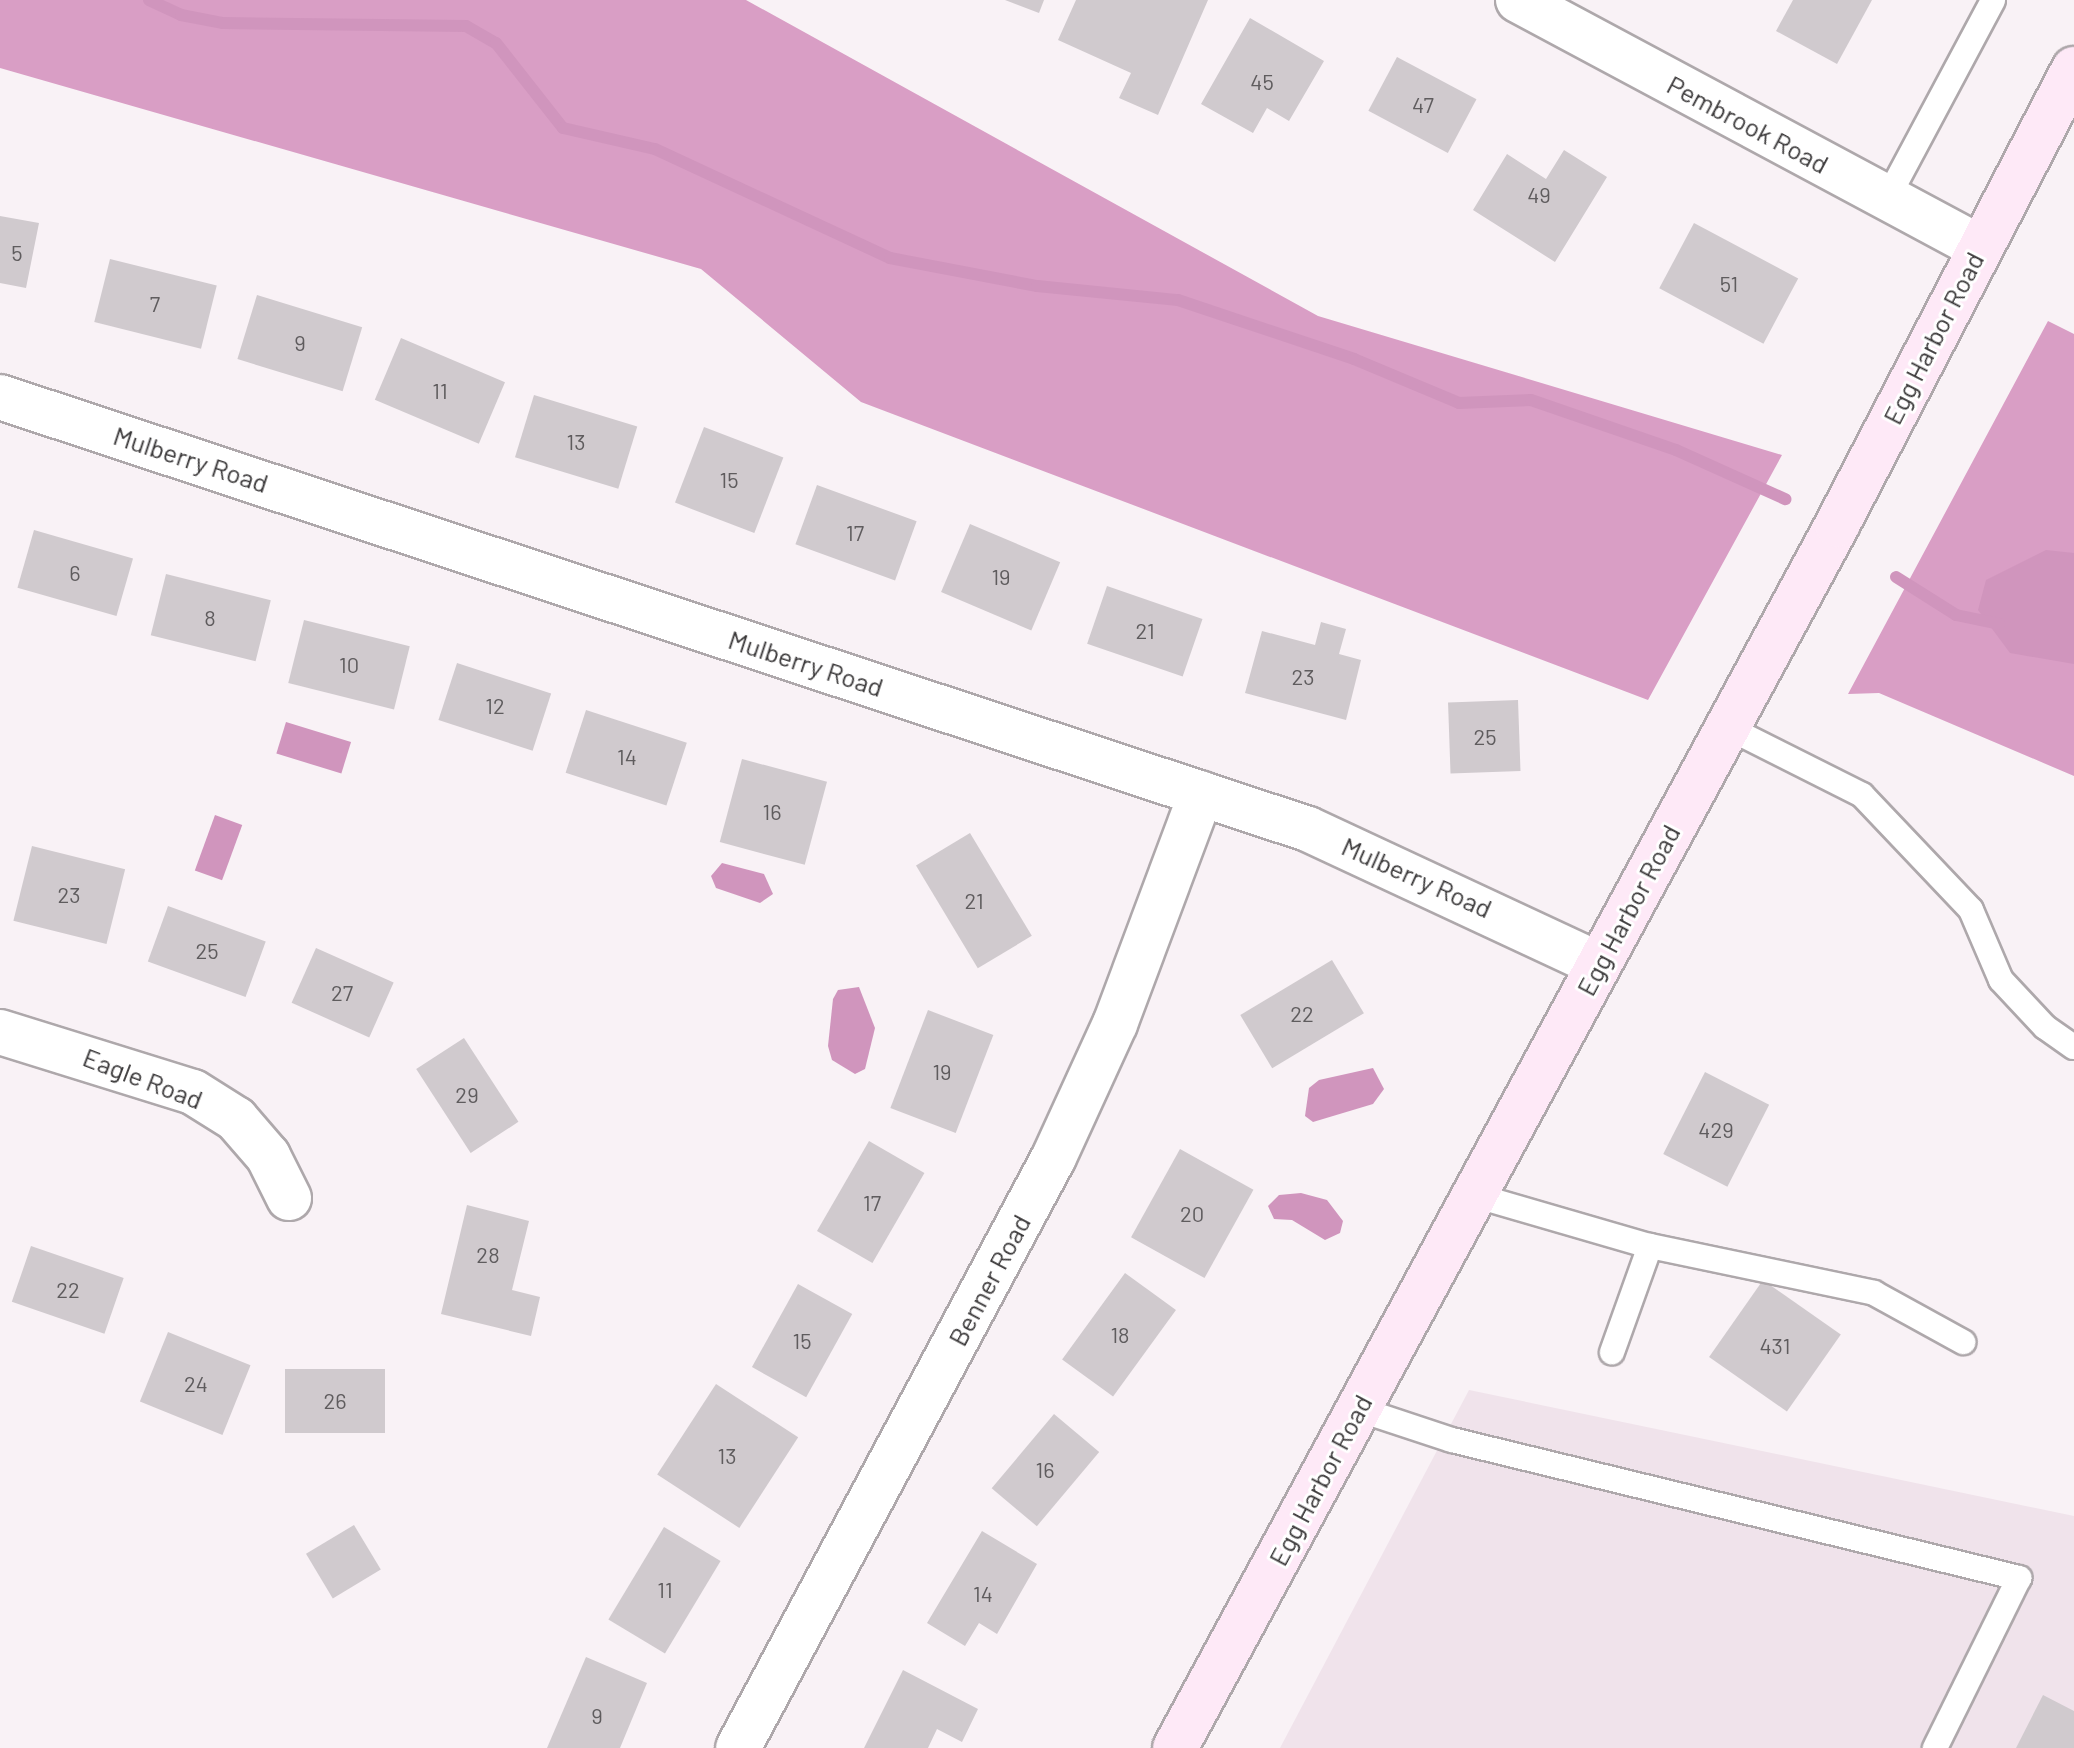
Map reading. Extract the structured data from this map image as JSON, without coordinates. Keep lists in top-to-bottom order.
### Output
{
  "streets": {
    "main road": ["Egg Harbor Road"],
    "street": [
      "Pembrook Road",
      "Mulberry Road",
      "Eagle Road",
      "Benner Road"
    ]
  },
  "crossings": [
    ["Pembrook Road", "Egg Harbor Road"],
    ["Egg Harbor Road", "Mulberry Road"],
    ["Mulberry Road", "Benner Road"]
  ],
  "house_numbers": [
    "45",
    "47",
    "49",
    "5",
    "51",
    "7",
    "9",
    "11",
    "13",
    "15",
    "17",
    "6",
    "19",
    "8",
    "21",
    "10",
    "23",
    "12",
    "25",
    "14",
    "16",
    "23",
    "21",
    "25",
    "27",
    "22",
    "19",
    "29",
    "429",
    "17",
    "20",
    "28",
    "22",
    "18",
    "15",
    "431",
    "24",
    "26",
    "13",
    "16",
    "11",
    "14",
    "9"
  ]
}
